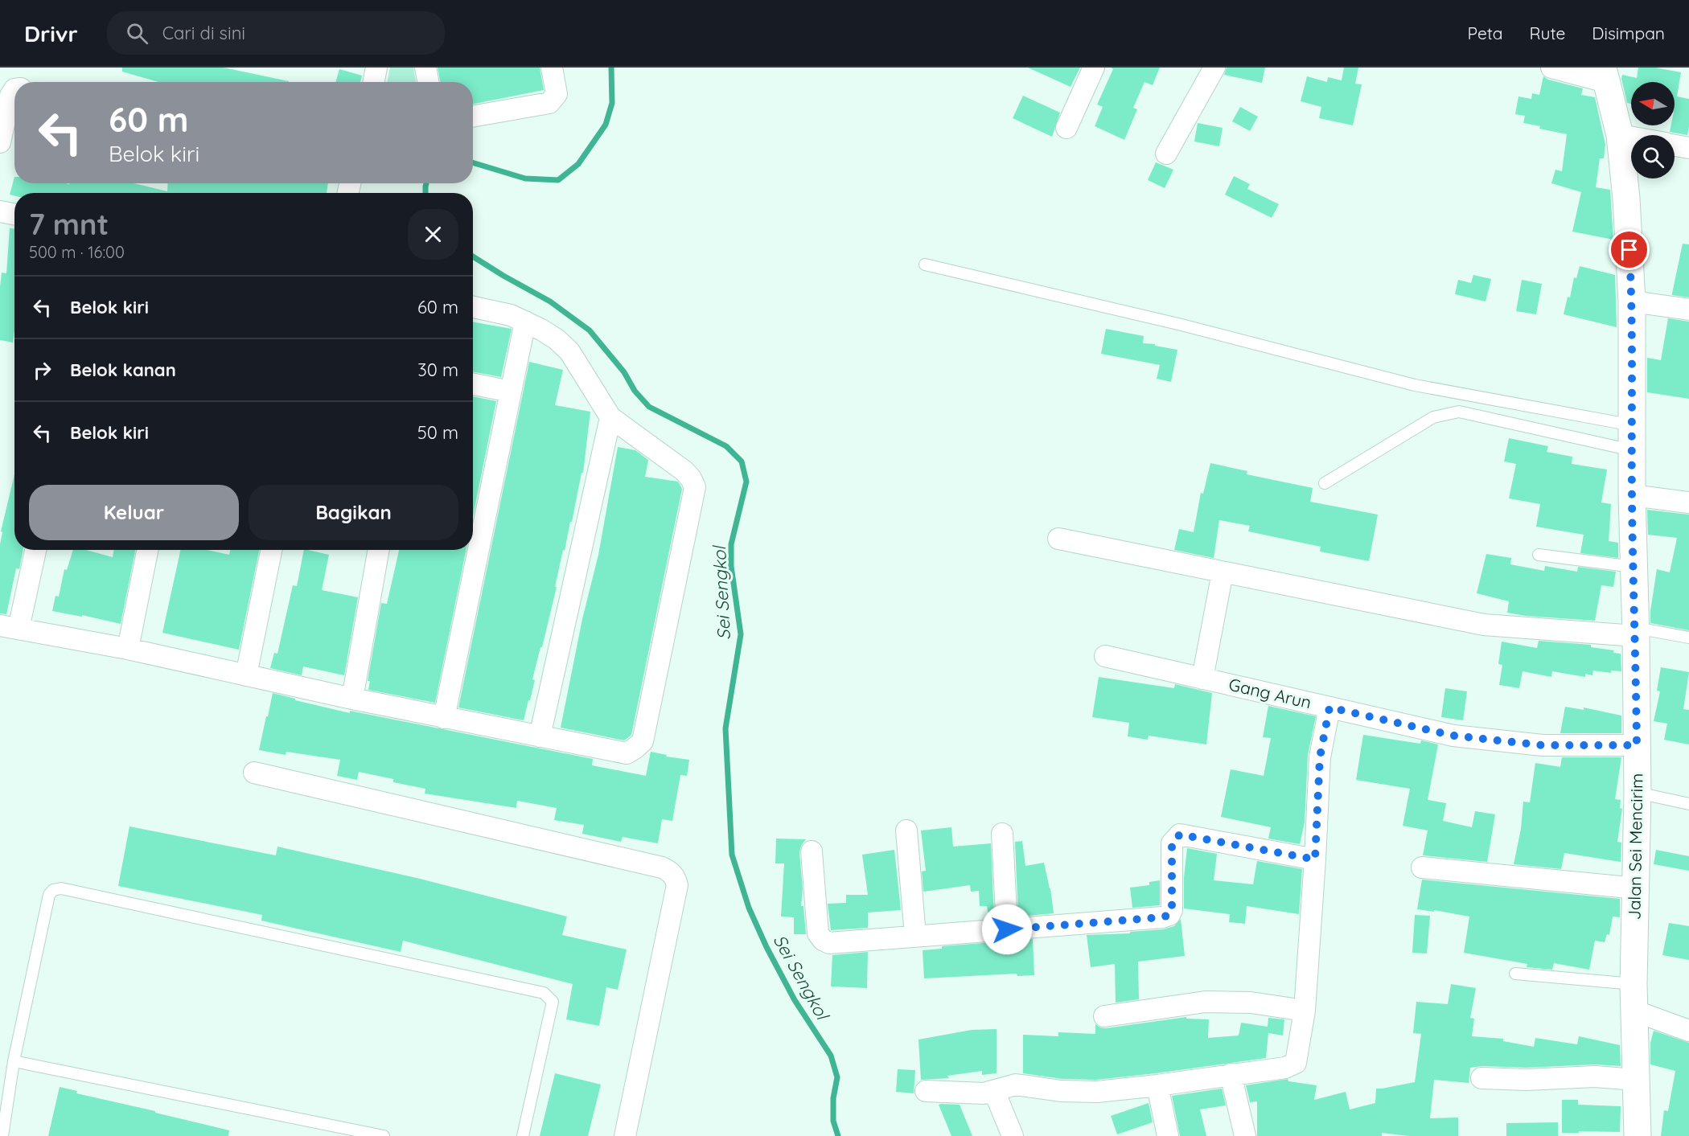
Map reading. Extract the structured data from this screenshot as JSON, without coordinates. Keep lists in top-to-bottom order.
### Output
{
  "streets": {
    "street": ["Gang Arun", "Jalan Sei Mencirim"]
  },
  "crossings": [
    ["Gang Arun", "Jalan Sei Mencirim"]
  ],
  "water": ["Sei Sengkol"],
  "north": "left",
  "page": {
    "header": "Drivr",
    "search": "Cari di sini",
    "nav": ["Peta", "Rute", "Disimpan"],
    "turn": ["60 m", "Belok kiri"],
    "heading": ["7 mnt", "500 m · 16:00"],
    "list": [
      {
        "name": "Belok kiri",
        "value": "60 m"
      },
      {
        "name": "Belok kanan",
        "value": "30 m"
      },
      {
        "name": "Belok kiri",
        "value": "50 m"
      }
    ],
    "buttons": ["Keluar", "Bagikan"]
  }
}
